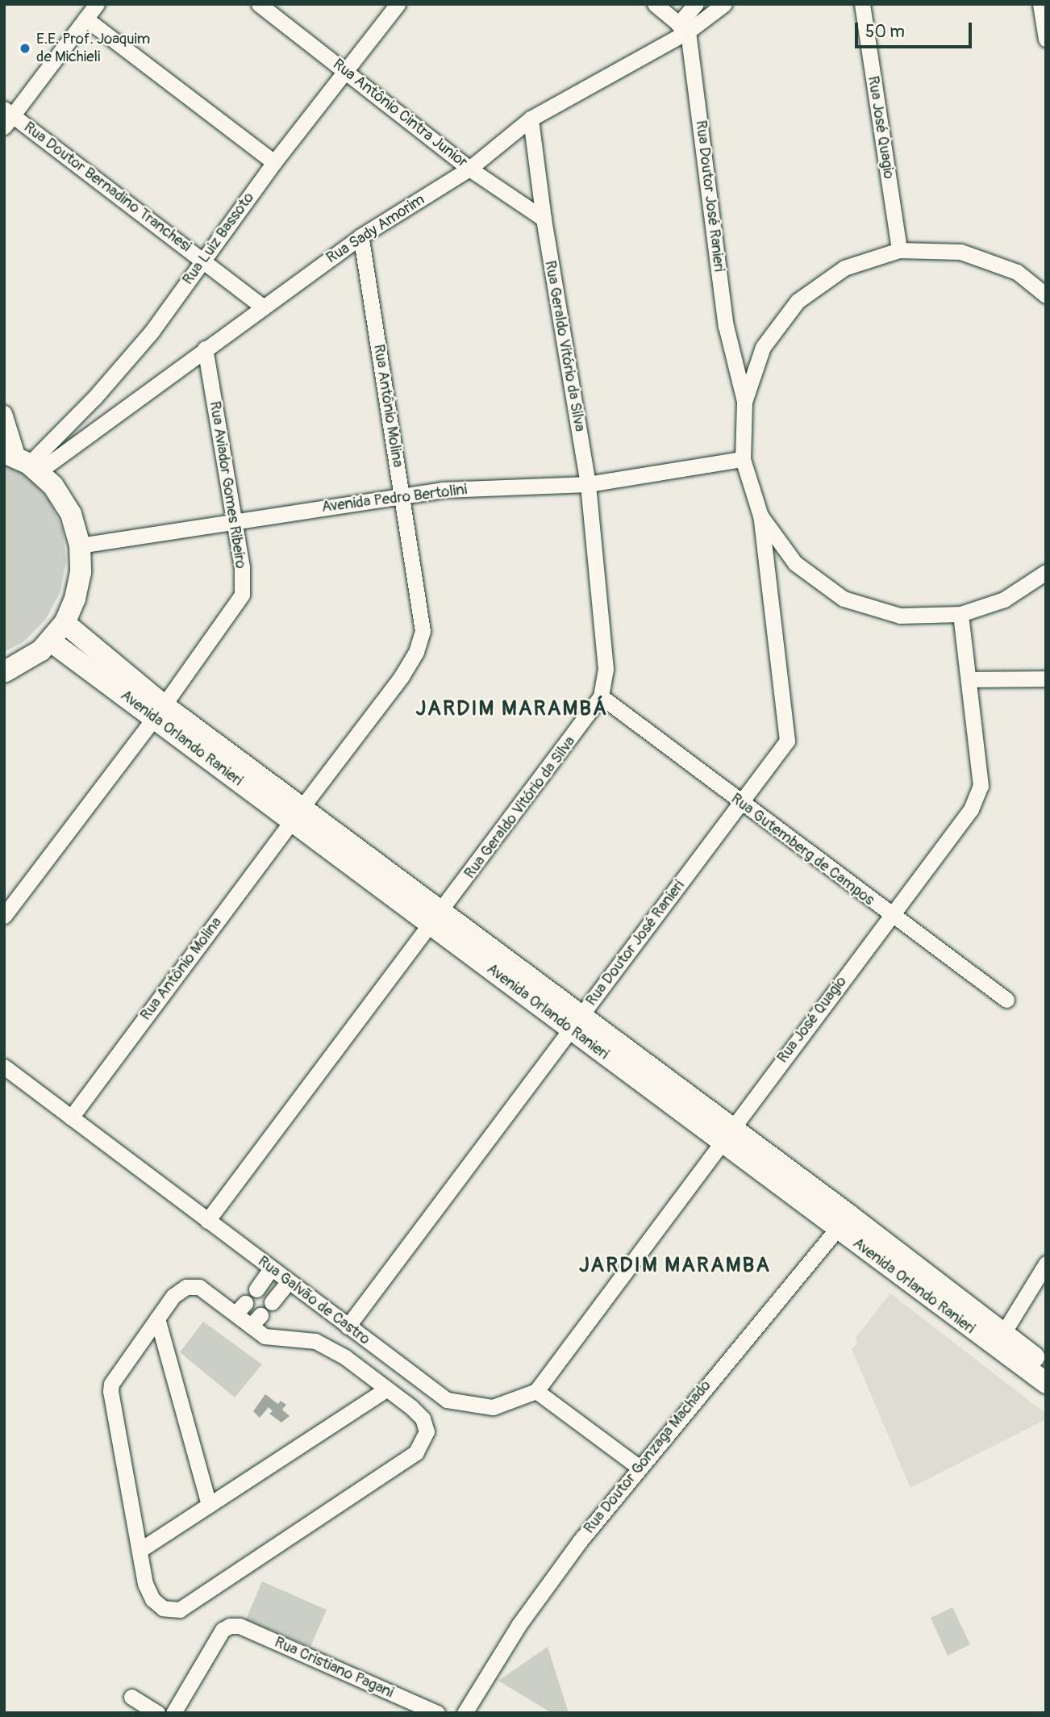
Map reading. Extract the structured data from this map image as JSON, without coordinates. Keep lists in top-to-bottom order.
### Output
{
  "streets": {
    "main road": ["Avenida Orlando Ranieri"],
    "street": [
      "Rua Antônio Cintra Junior",
      "Rua José Quagio",
      "Rua Doutor Bernadino Tranchesi",
      "Rua Doutor José Ranieri",
      "Rua Sady Amorim",
      "Rua Luiz Bassoto",
      "Rua Geraldo Vitório da Silva",
      "Rua Antônio Molina",
      "Rua Aviador Gomes Ribeiro",
      "Avenida Pedro Bertolini",
      "Rua Gutemberg de Campos",
      "Rua Galvão de Castro",
      "Rua Doutor Gonzaga Machado",
      "Rua Cristiano Pagani"
    ]
  },
  "crossings": [
    ["Rua Antônio Cintra Junior", "Rua Sady Amorim"],
    ["Rua Antônio Cintra Junior", "Rua Luiz Bassoto"],
    ["Rua Antônio Cintra Junior", "Rua Geraldo Vitório da Silva"],
    ["Rua José Quagio", "Avenida Orlando Ranieri"],
    ["Rua José Quagio", "Rua Gutemberg de Campos"],
    ["Rua José Quagio", "Rua Galvão de Castro"],
    ["Rua Doutor Bernadino Tranchesi", "Rua Sady Amorim"],
    ["Rua Doutor Bernadino Tranchesi", "Rua Luiz Bassoto"],
    ["Rua Doutor José Ranieri", "Rua Sady Amorim"],
    ["Rua Doutor José Ranieri", "Avenida Orlando Ranieri"],
    ["Rua Doutor José Ranieri", "Rua Gutemberg de Campos"],
    ["Rua Doutor José Ranieri", "Rua Galvão de Castro"],
    ["Rua Sady Amorim", "Rua Luiz Bassoto"],
    ["Rua Sady Amorim", "Rua Geraldo Vitório da Silva"],
    ["Rua Sady Amorim", "Rua Antônio Molina"],
    ["Rua Sady Amorim", "Rua Aviador Gomes Ribeiro"],
    ["Rua Geraldo Vitório da Silva", "Avenida Pedro Bertolini"],
    ["Rua Geraldo Vitório da Silva", "Avenida Orlando Ranieri"],
    ["Rua Geraldo Vitório da Silva", "Rua Gutemberg de Campos"],
    ["Rua Geraldo Vitório da Silva", "Rua Galvão de Castro"],
    ["Rua Antônio Molina", "Avenida Pedro Bertolini"],
    ["Rua Antônio Molina", "Avenida Orlando Ranieri"],
    ["Rua Antônio Molina", "Rua Galvão de Castro"],
    ["Rua Aviador Gomes Ribeiro", "Avenida Pedro Bertolini"],
    ["Rua Aviador Gomes Ribeiro", "Avenida Orlando Ranieri"],
    ["Avenida Orlando Ranieri", "Rua Doutor Gonzaga Machado"]
  ],
  "districts": ["JARDIM MARAMBÁ", "JARDIM MARAMBA"],
  "places": ["E.E. Prof. Joaquim de Michieli"],
  "scale_bar": "50 m"
}
